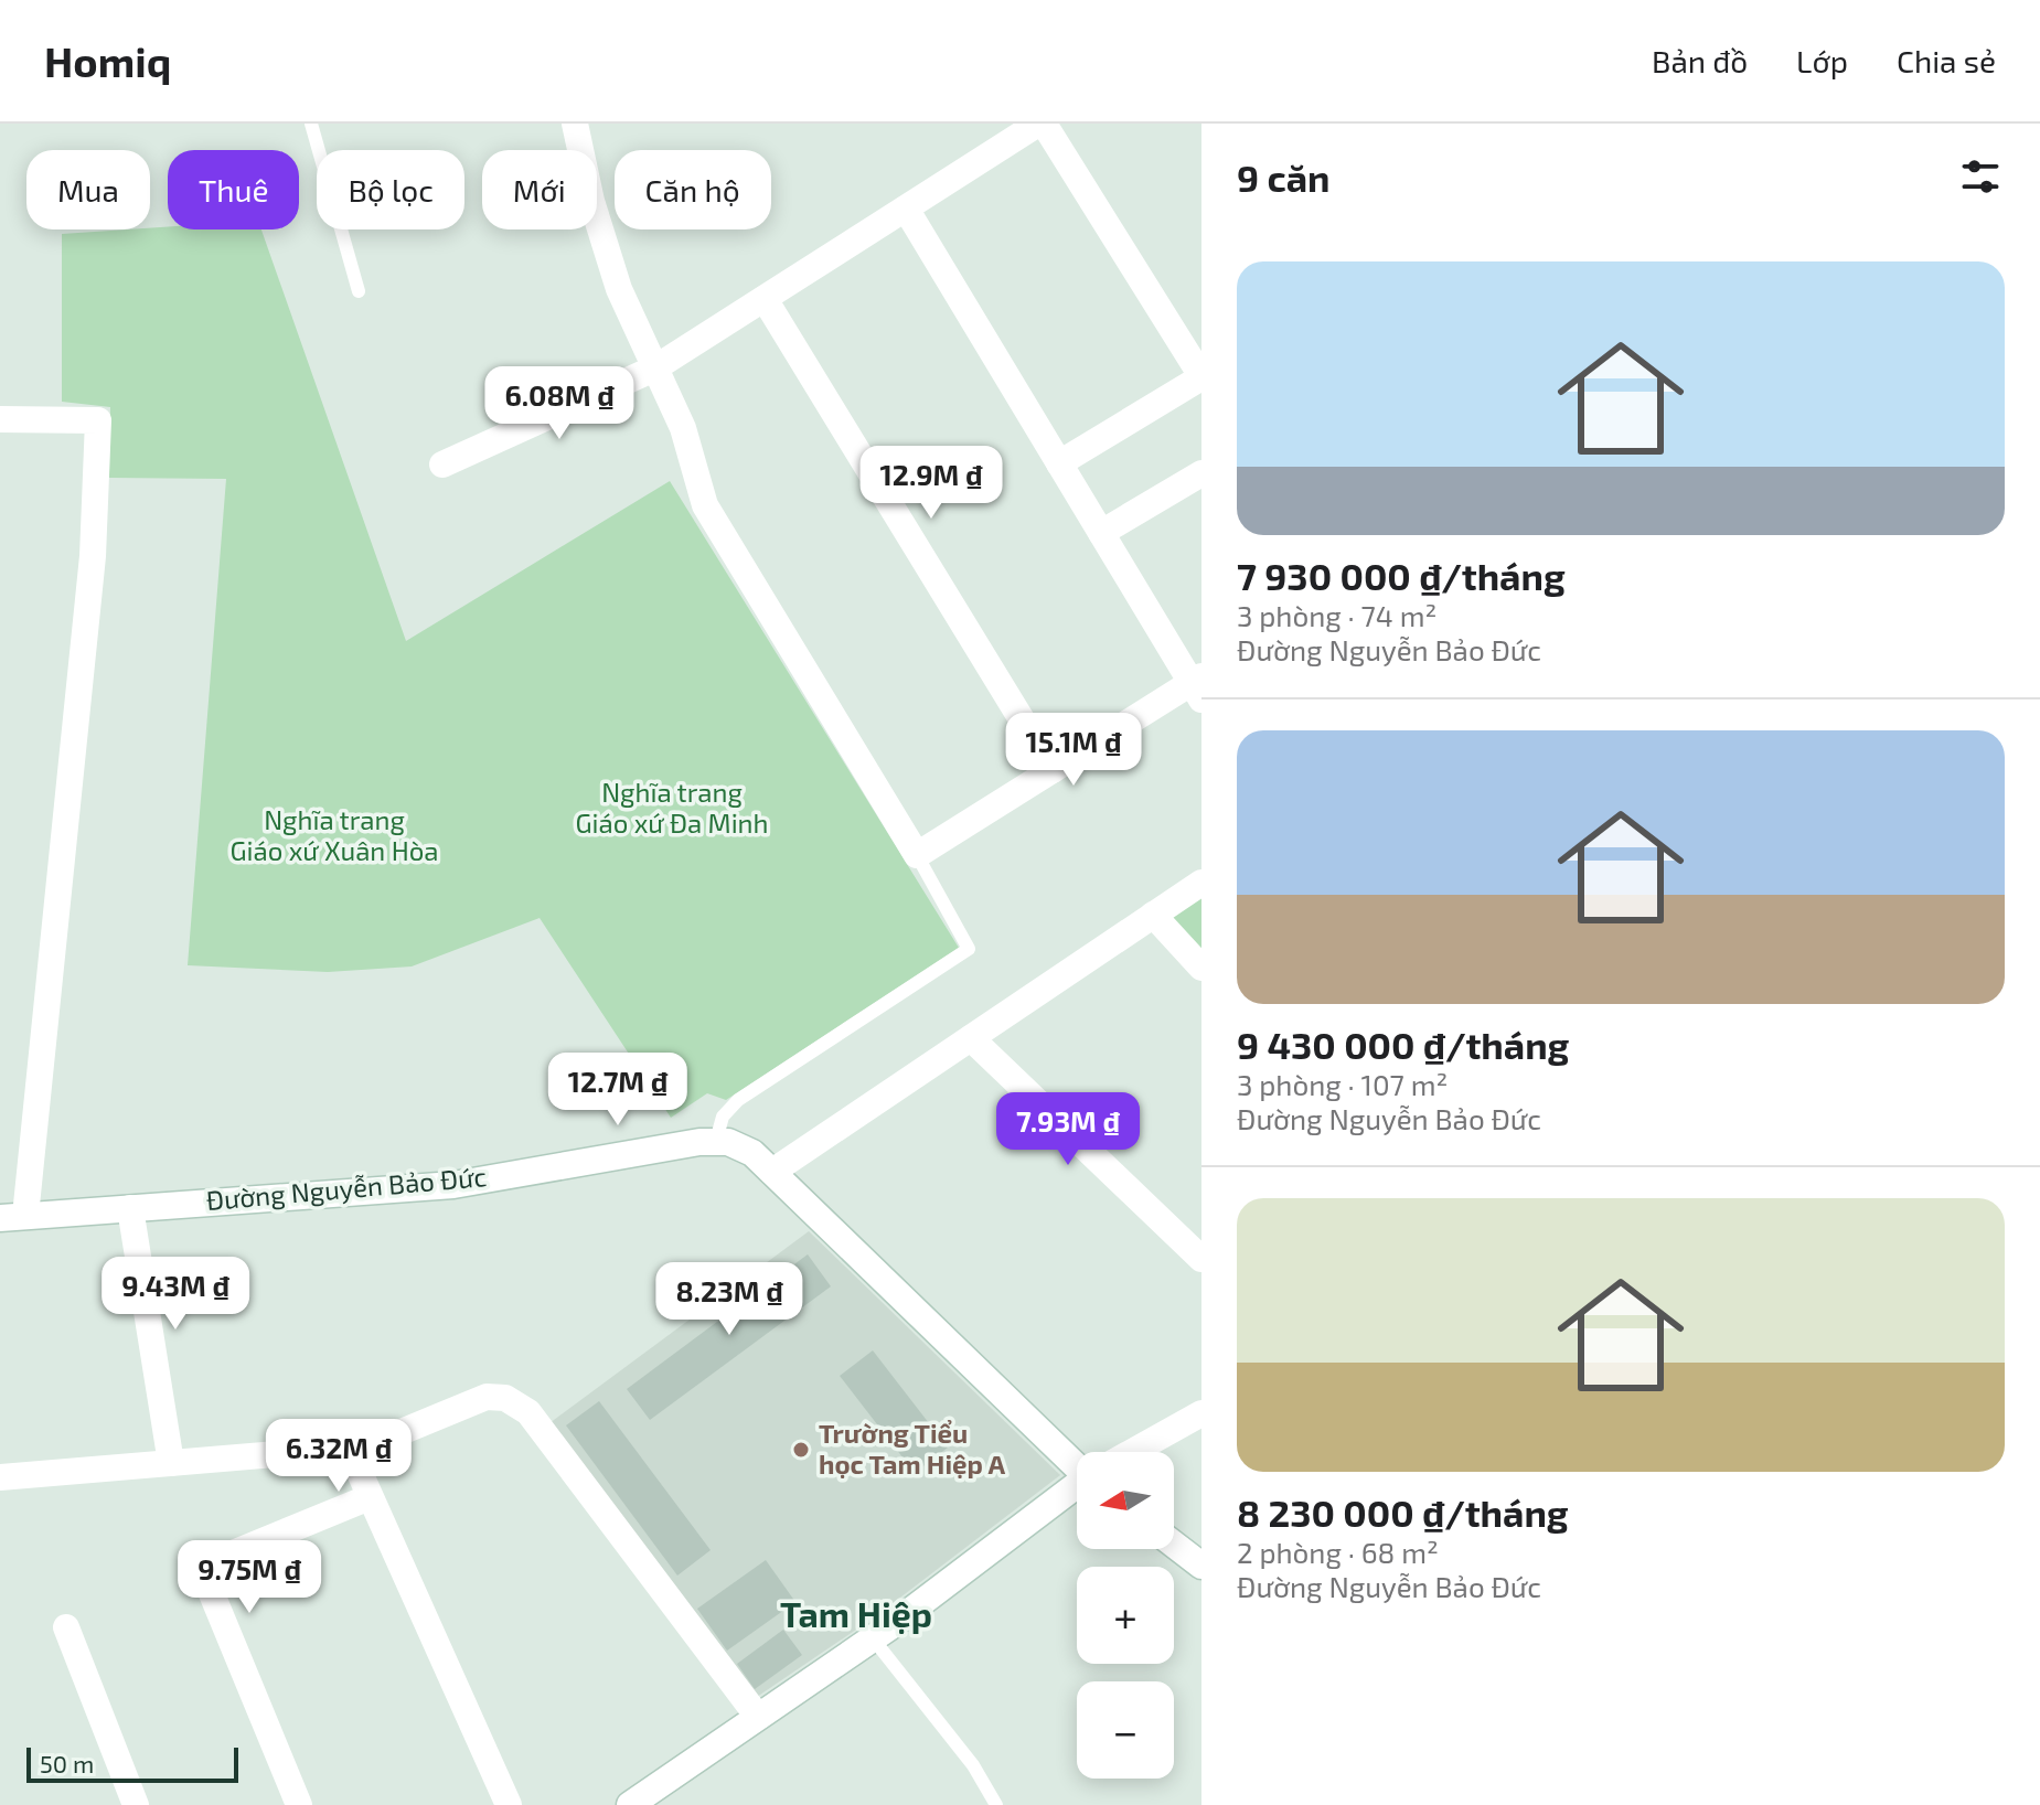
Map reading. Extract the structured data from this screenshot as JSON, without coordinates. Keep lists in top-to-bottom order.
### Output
{
  "streets": {
    "street": ["Đường Nguyễn Bảo Đức"]
  },
  "districts": ["Tam Hiệp"],
  "parks": ["Nghĩa trang Giáo xứ Đa Minh", "Nghĩa trang Giáo xứ Xuân Hòa"],
  "places": ["Trường Tiểu học Tam Hiệp A"],
  "scale_bar": "50 m",
  "north": "left",
  "page": {
    "header": "Homiq",
    "nav": ["Bản đồ", "Lớp", "Chia sẻ"],
    "heading": "9 căn",
    "chip": [
      "Mua",
      "Thuê",
      "Bộ lọc",
      "Mới",
      "Căn hộ"
    ],
    "list": [
      {
        "name": "7 930 000 ₫/tháng",
        "note": "3 phòng · 74 m² · Đường Nguyễn Bảo Đức"
      },
      {
        "name": "9 430 000 ₫/tháng",
        "note": "3 phòng · 107 m² · Đường Nguyễn Bảo Đức"
      },
      {
        "name": "8 230 000 ₫/tháng",
        "note": "2 phòng · 68 m² · Đường Nguyễn Bảo Đức"
      }
    ],
    "price": [
      "6.08M ₫",
      "12.9M ₫",
      "15.1M ₫",
      "12.7M ₫",
      "7.93M ₫",
      "9.43M ₫",
      "8.23M ₫",
      "6.32M ₫",
      "9.75M ₫"
    ],
    "map_buttons": ["+", "−"],
    "scale": "50 m"
  }
}
